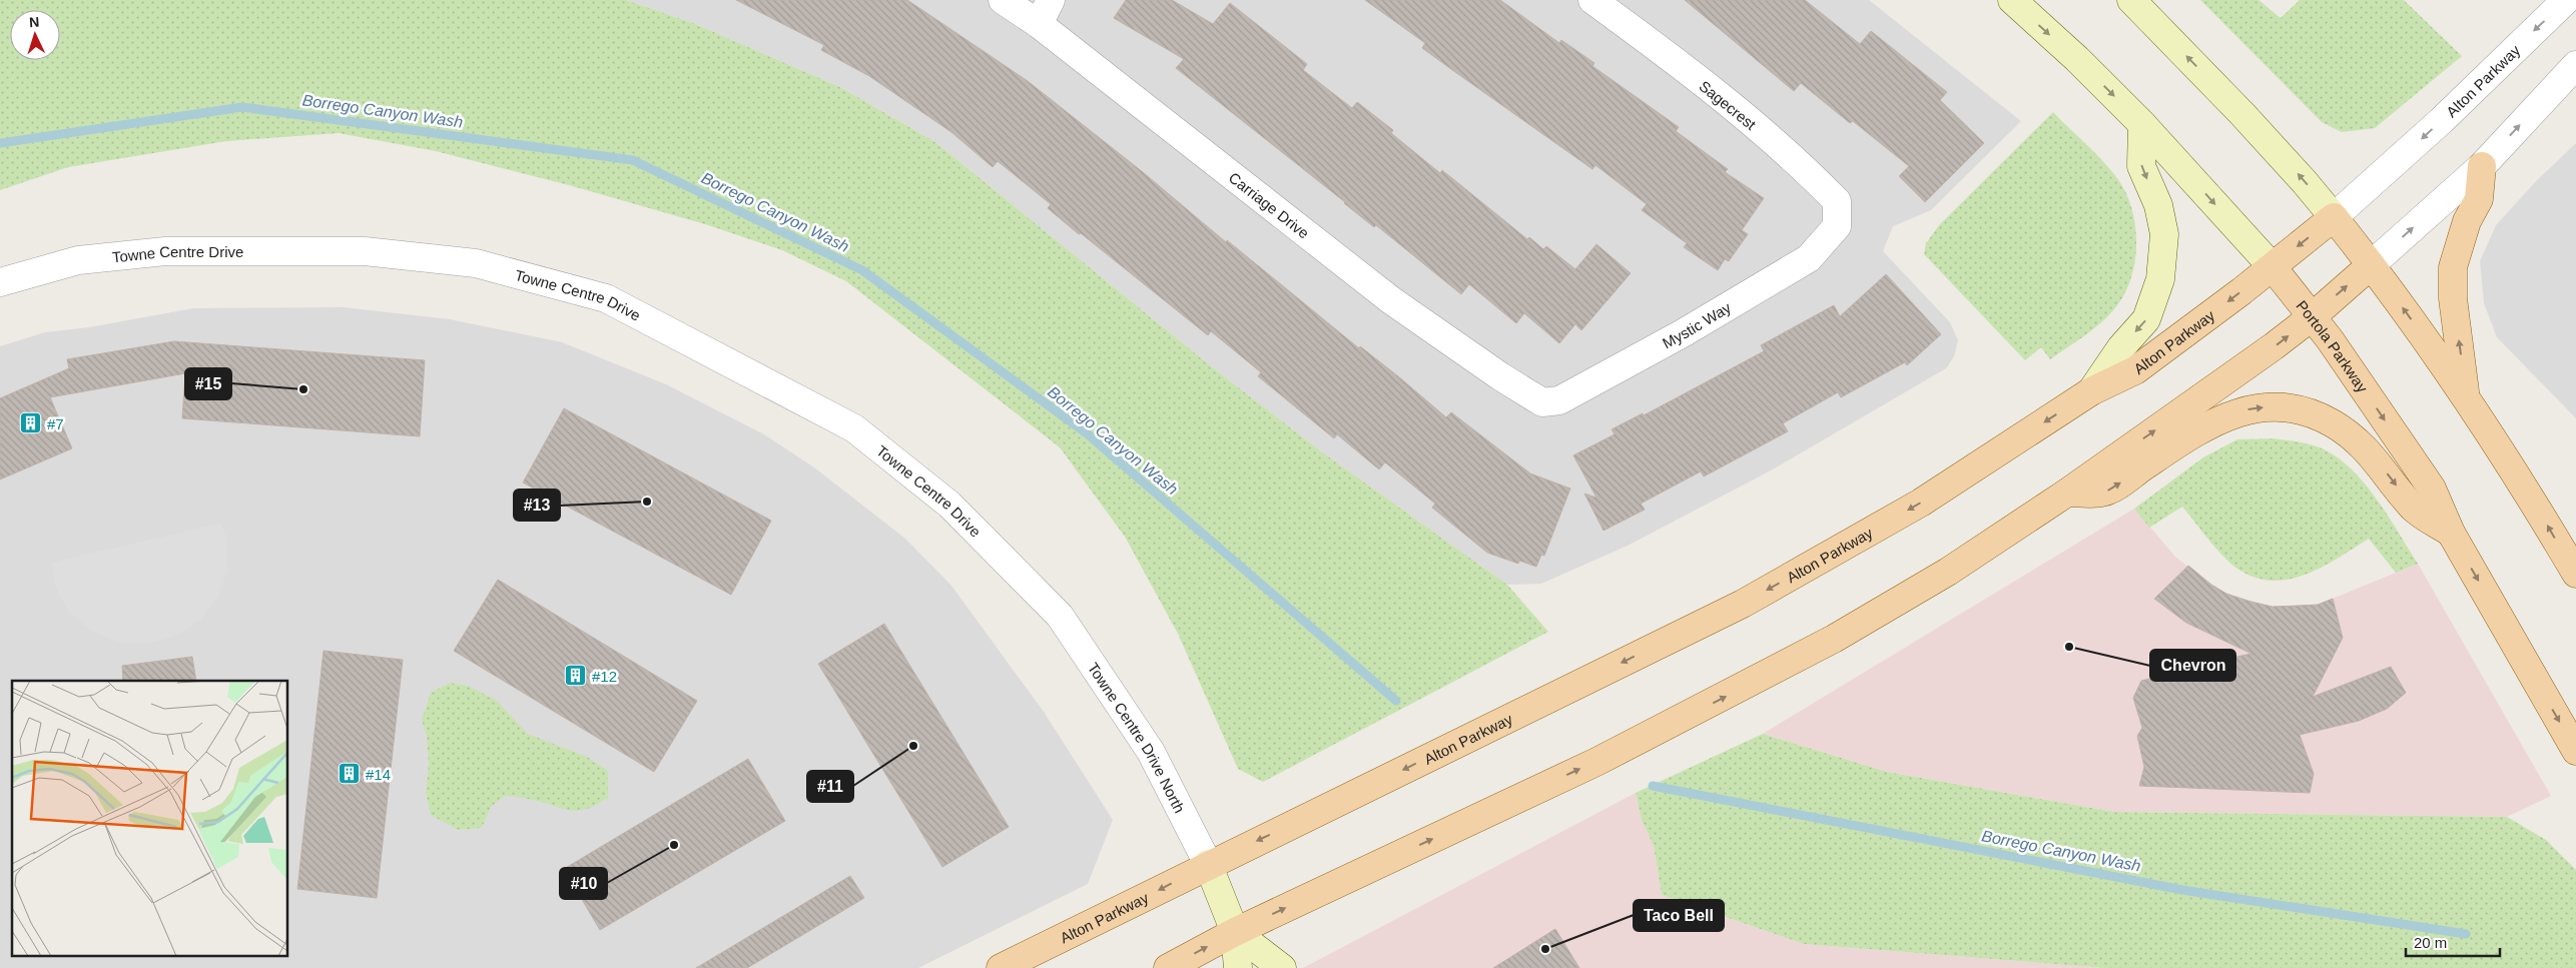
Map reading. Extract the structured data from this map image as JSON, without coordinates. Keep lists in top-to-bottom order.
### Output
{
  "streets": {
    "main road": ["Alton Parkway", "Portola Parkway"],
    "street": [
      "Sagecrest",
      "Carriage Drive",
      "Towne Centre Drive",
      "Mystic Way",
      "Towne Centre Drive North"
    ]
  },
  "crossings": [
    ["Alton Parkway", "Portola Parkway"],
    ["Alton Parkway", "Towne Centre Drive North"],
    ["Sagecrest", "Mystic Way"],
    ["Carriage Drive", "Mystic Way"],
    ["Towne Centre Drive", "Towne Centre Drive North"]
  ],
  "one_way": ["Alton Parkway"],
  "water": ["Borrego Canyon Wash"],
  "places": {
    "other": [
      "#15",
      "#13",
      "Chevron",
      "#11",
      "#10",
      "Taco Bell"
    ],
    "building": ["#7", "#12", "#14"]
  },
  "scale_bar": "20 m",
  "north": "top"
}
